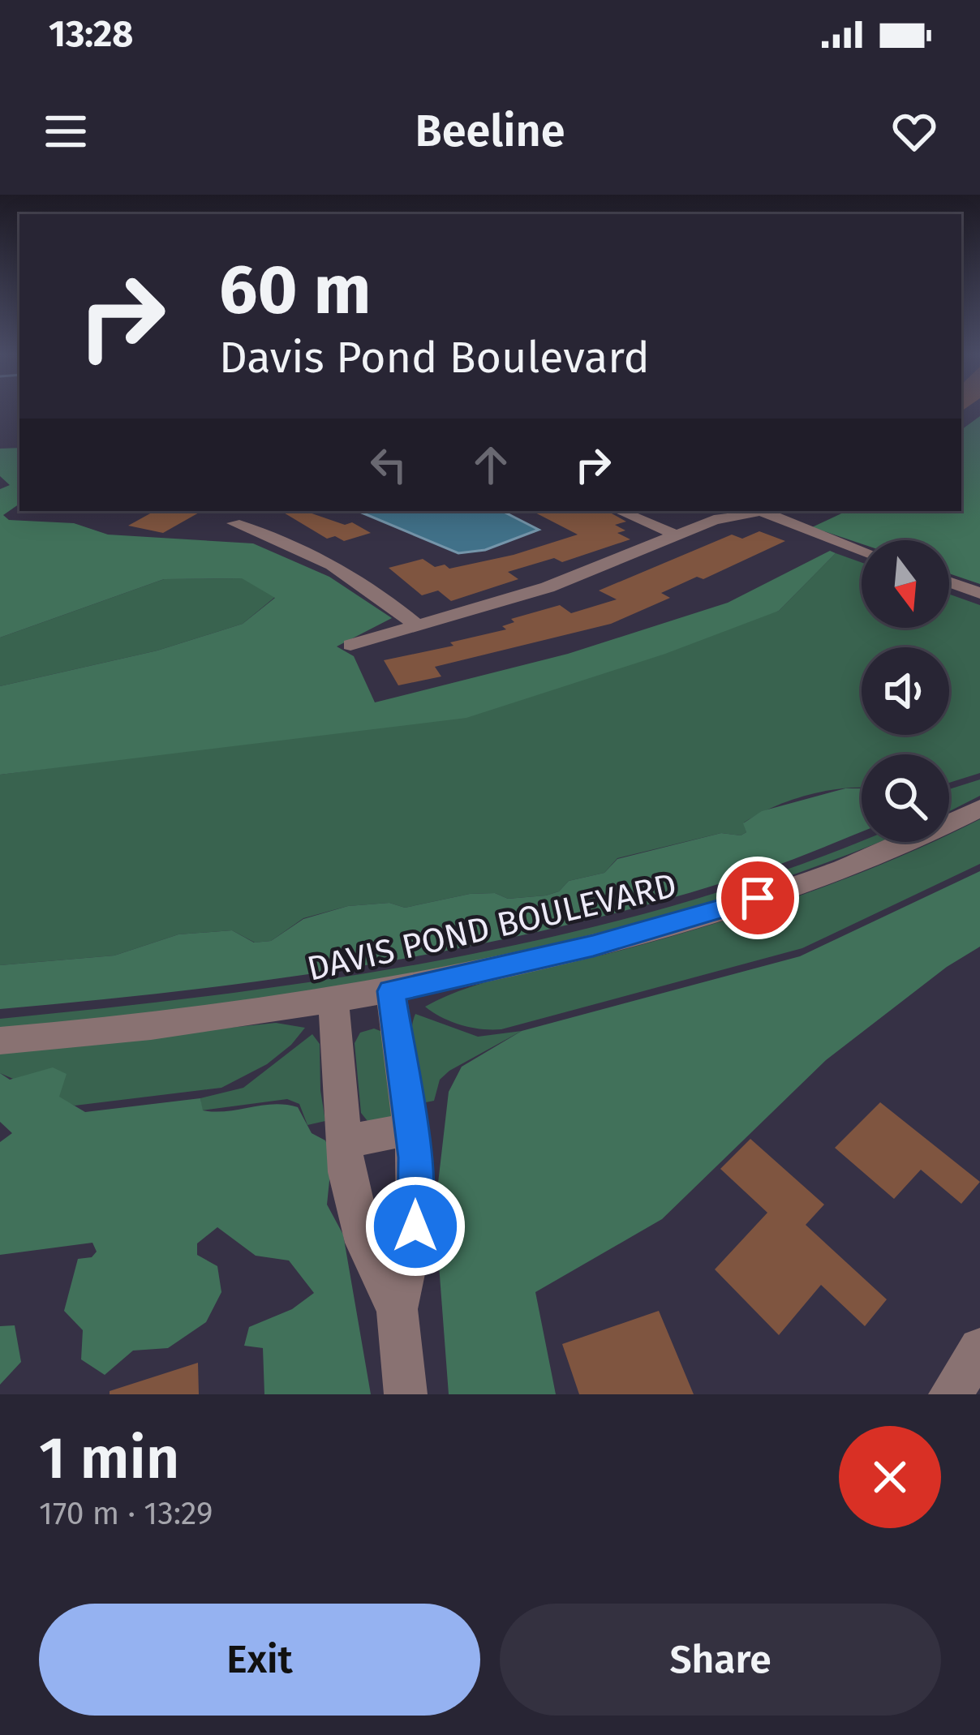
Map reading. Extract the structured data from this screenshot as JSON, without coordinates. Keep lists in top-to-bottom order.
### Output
{
  "streets": {
    "street": ["DAVIS POND BOULEVARD"]
  },
  "north": "bottom",
  "page": {
    "status": "13:28",
    "header": "Beeline",
    "turn": ["60 m", "Davis Pond Boulevard"],
    "heading": ["1 min", "170 m · 13:29"],
    "buttons": ["Exit", "Share"]
  }
}
